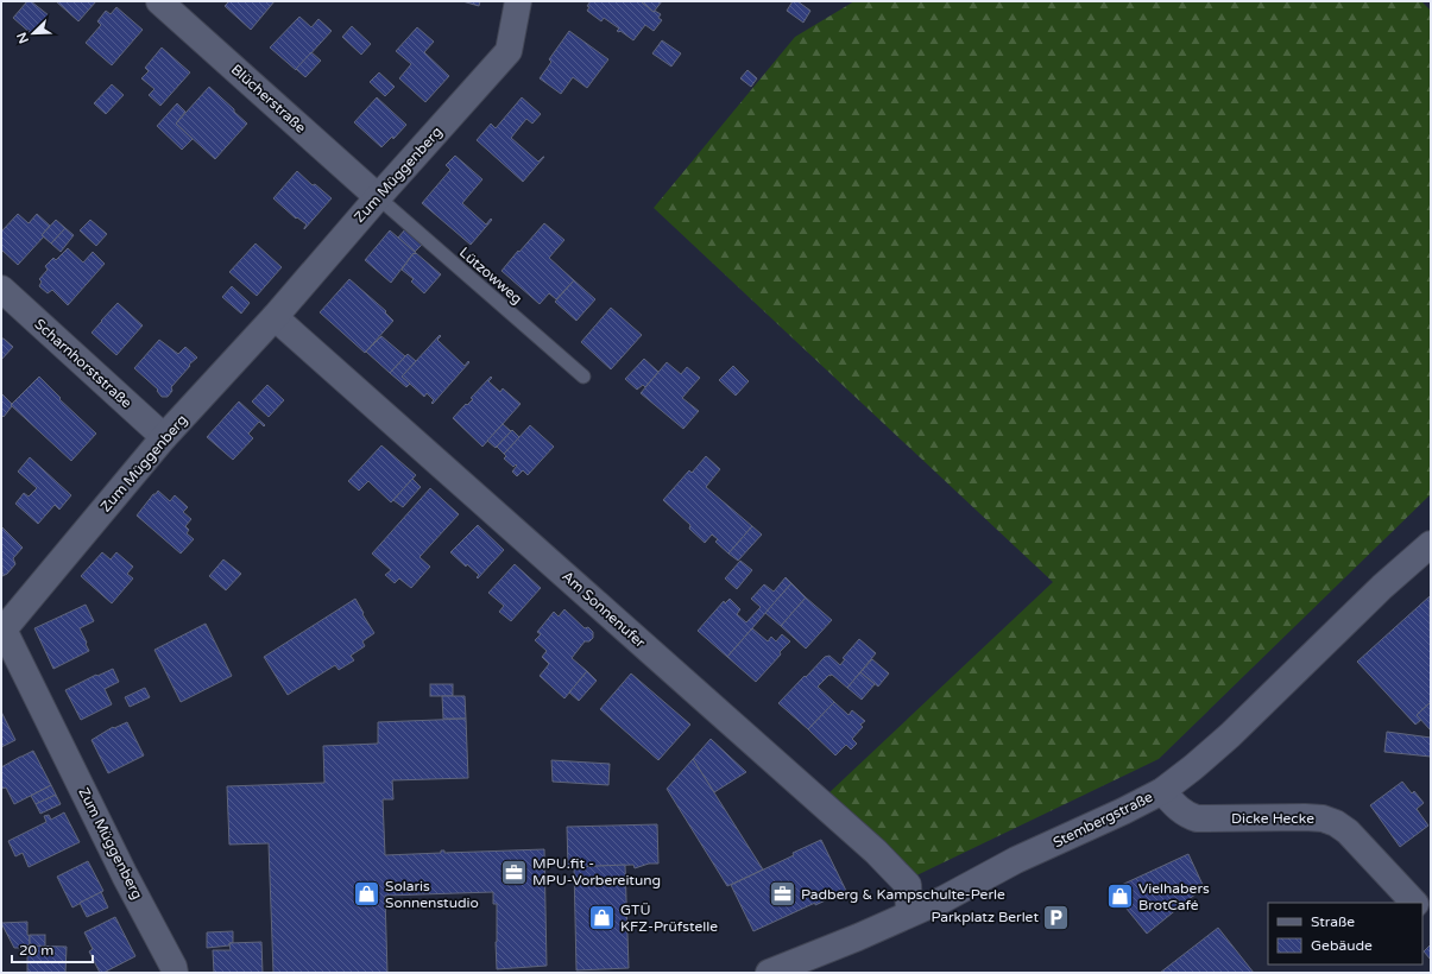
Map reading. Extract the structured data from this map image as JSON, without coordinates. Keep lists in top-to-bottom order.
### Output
{
  "streets": {
    "street": [
      "Blücherstraße",
      "Zum Müggenberg",
      "Scharnhorststraße",
      "Am Sonnenufer",
      "Dicke Hecke",
      "Stembergstraße"
    ],
    "lane": ["Lützowweg"]
  },
  "crossings": [
    ["Blücherstraße", "Zum Müggenberg"],
    ["Blücherstraße", "Lützowweg"],
    ["Zum Müggenberg", "Lützowweg"],
    ["Zum Müggenberg", "Scharnhorststraße"],
    ["Zum Müggenberg", "Am Sonnenufer"],
    ["Am Sonnenufer", "Stembergstraße"],
    ["Dicke Hecke", "Stembergstraße"]
  ],
  "places": {
    "office": ["MPU.fit - MPU-Vorbereitung", "Padberg & Kampschulte-Perle"],
    "shop": ["Solaris Sonnenstudio", "Vielhabers BrotCafé", "GTÜ KFZ-Prüfstelle"],
    "parking": ["Parkplatz Berlet"]
  },
  "legend": ["Straße", "Gebäude"],
  "scale_bar": "20 m",
  "north": "bottom left"
}
